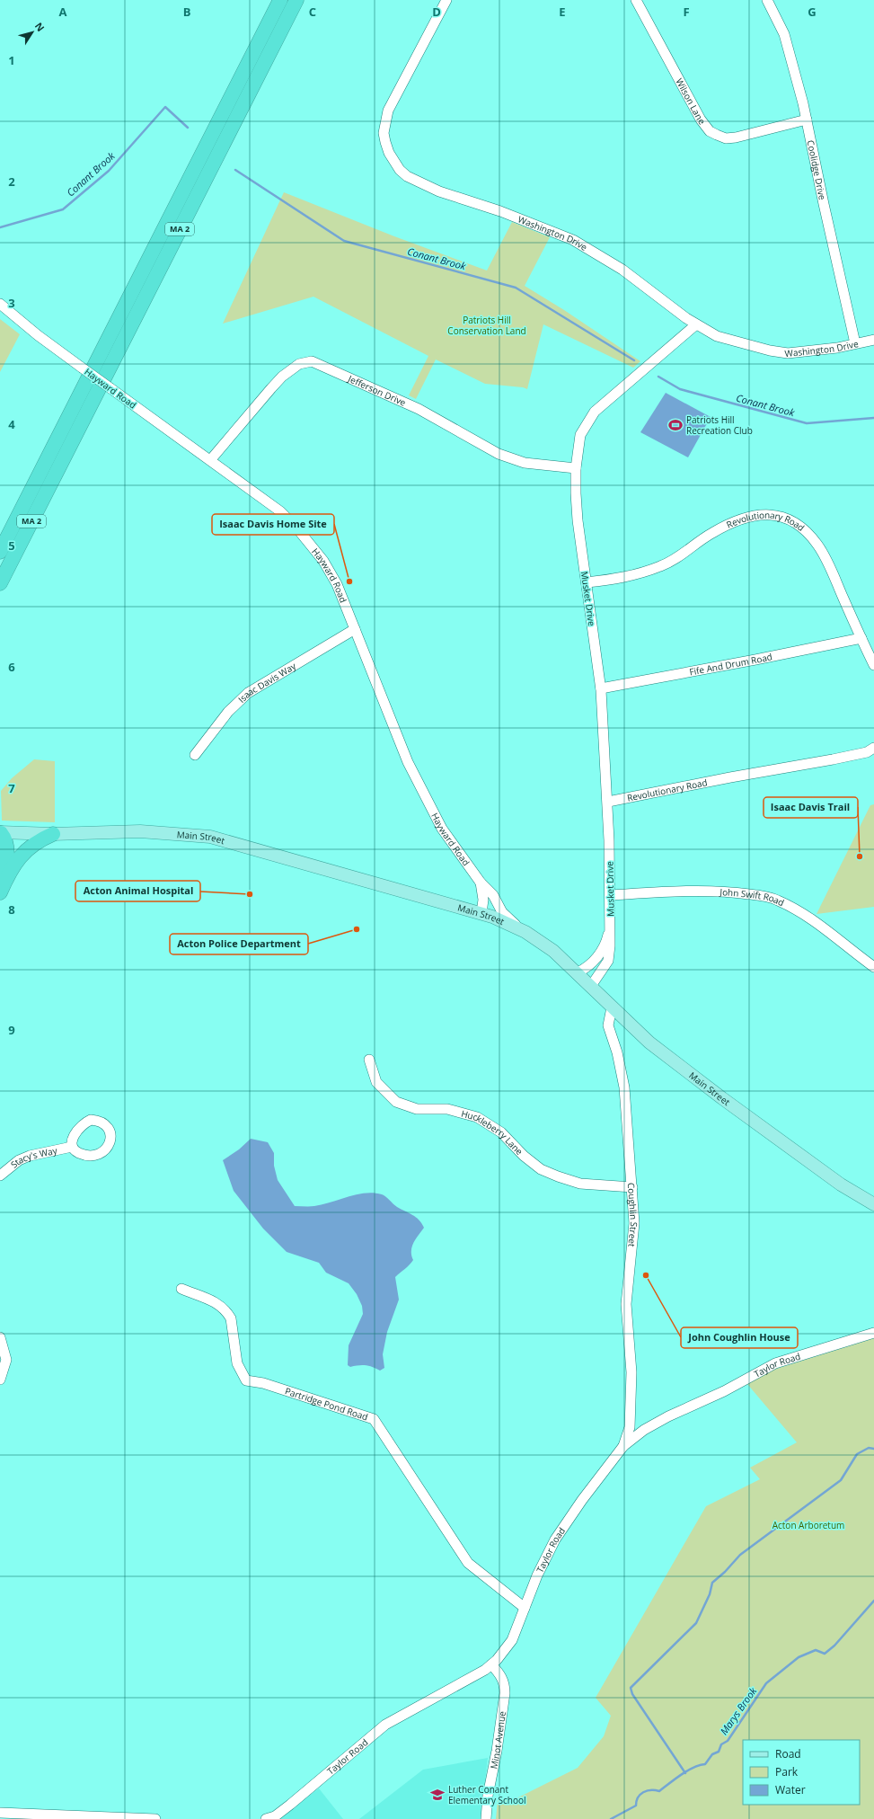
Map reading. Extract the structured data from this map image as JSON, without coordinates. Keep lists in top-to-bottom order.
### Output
{
  "streets": {
    "highway": ["MA 2"],
    "main road": ["Main Street"],
    "street": [
      "Wilson Lane",
      "Coolidge Drive",
      "Washington Drive",
      "Hayward Road",
      "Jefferson Drive",
      "Revolutionary Road",
      "Musket Drive",
      "Fife And Drum Road",
      "Isaac Davis Way",
      "John Swift Road",
      "Huckleberry Lane",
      "Stacy's Way",
      "Coughlin Street",
      "Taylor Road",
      "Partridge Pond Road",
      "Minot Avenue"
    ]
  },
  "crossings": [
    ["Wilson Lane", "Coolidge Drive"],
    ["Coolidge Drive", "Washington Drive"],
    ["Washington Drive", "Musket Drive"],
    ["Hayward Road", "Jefferson Drive"],
    ["Hayward Road", "Isaac Davis Way"],
    ["Hayward Road", "Main Street"],
    ["Jefferson Drive", "Musket Drive"],
    ["Revolutionary Road", "Musket Drive"],
    ["Revolutionary Road", "Fife And Drum Road"],
    ["Musket Drive", "Fife And Drum Road"],
    ["Musket Drive", "Main Street"],
    ["Musket Drive", "John Swift Road"],
    ["Main Street", "Coughlin Street"],
    ["Huckleberry Lane", "Coughlin Street"],
    ["Coughlin Street", "Taylor Road"],
    ["Taylor Road", "Partridge Pond Road"],
    ["Taylor Road", "Minot Avenue"]
  ],
  "water": ["Conant Brook", "Marys Brook"],
  "parks": ["Patriots Hill Conservation Land", "Acton Arboretum"],
  "places": {
    "sports": ["Patriots Hill Recreation Club"],
    "other": [
      "Isaac Davis Home Site",
      "Isaac Davis Trail",
      "Acton Animal Hospital",
      "Acton Police Department",
      "John Coughlin House"
    ],
    "school or university": ["Luther Conant Elementary School"]
  },
  "legend": ["Road", "Park", "Water"],
  "north": "top right",
  "grid": {
    "columns": [
      "A",
      "B",
      "C",
      "D",
      "E",
      "F",
      "G"
    ],
    "rows": [
      "1",
      "2",
      "3",
      "4",
      "5",
      "6",
      "7",
      "8",
      "9"
    ]
  }
}
